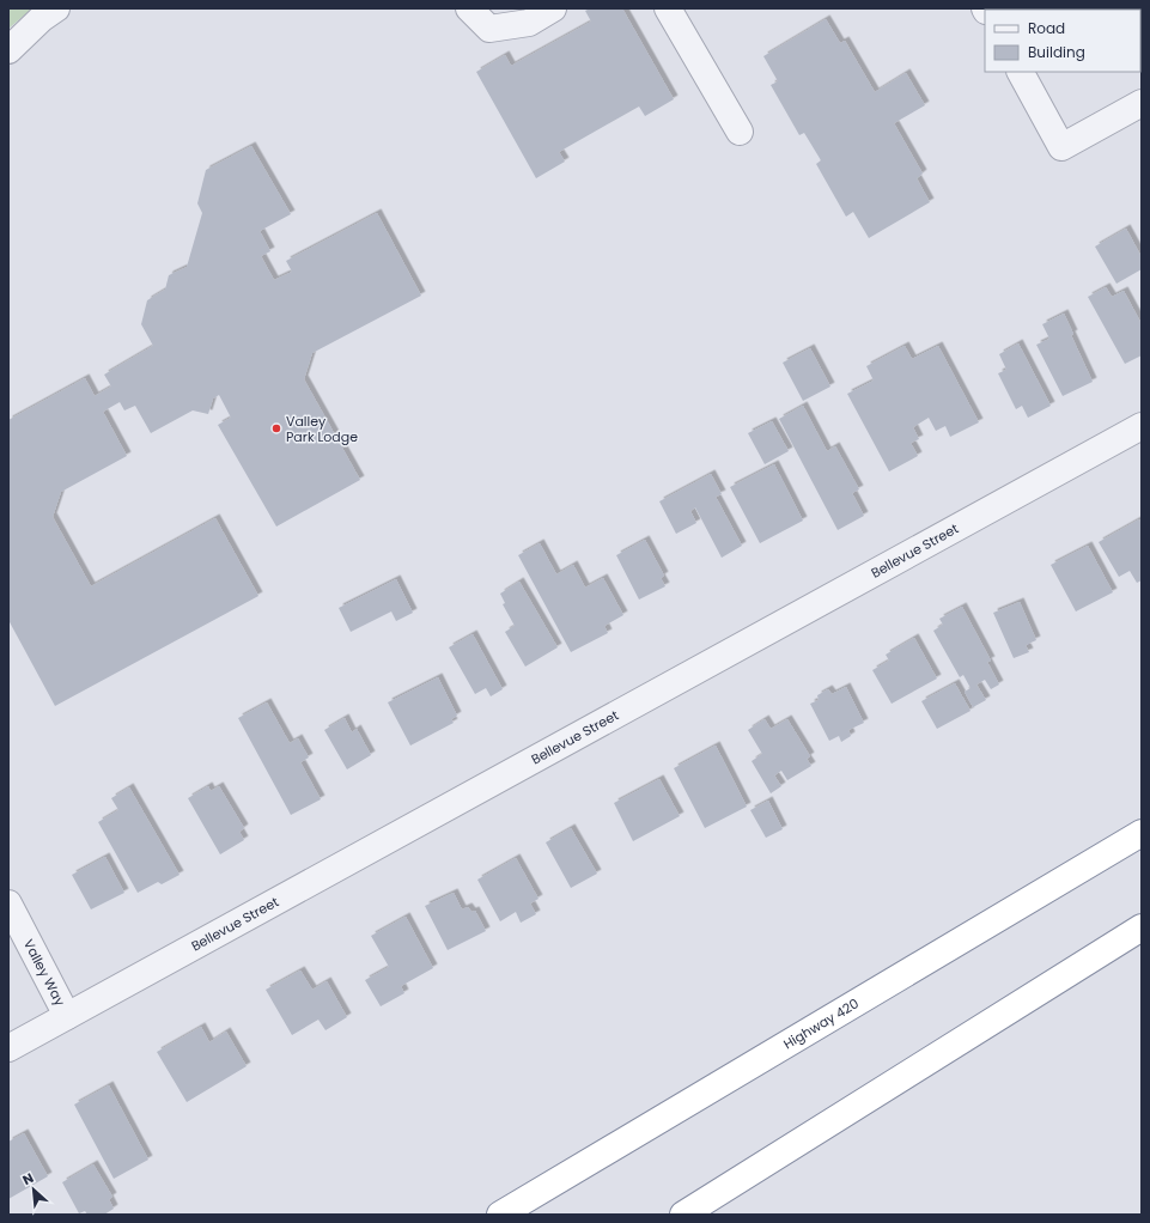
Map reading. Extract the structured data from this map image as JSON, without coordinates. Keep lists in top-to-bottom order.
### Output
{
  "streets": {
    "highway": ["Highway 420"],
    "street": ["Bellevue Street", "Valley Way"]
  },
  "crossings": [
    ["Bellevue Street", "Valley Way"]
  ],
  "places": ["Valley Park Lodge"],
  "legend": ["Road", "Building"],
  "north": "top left"
}
